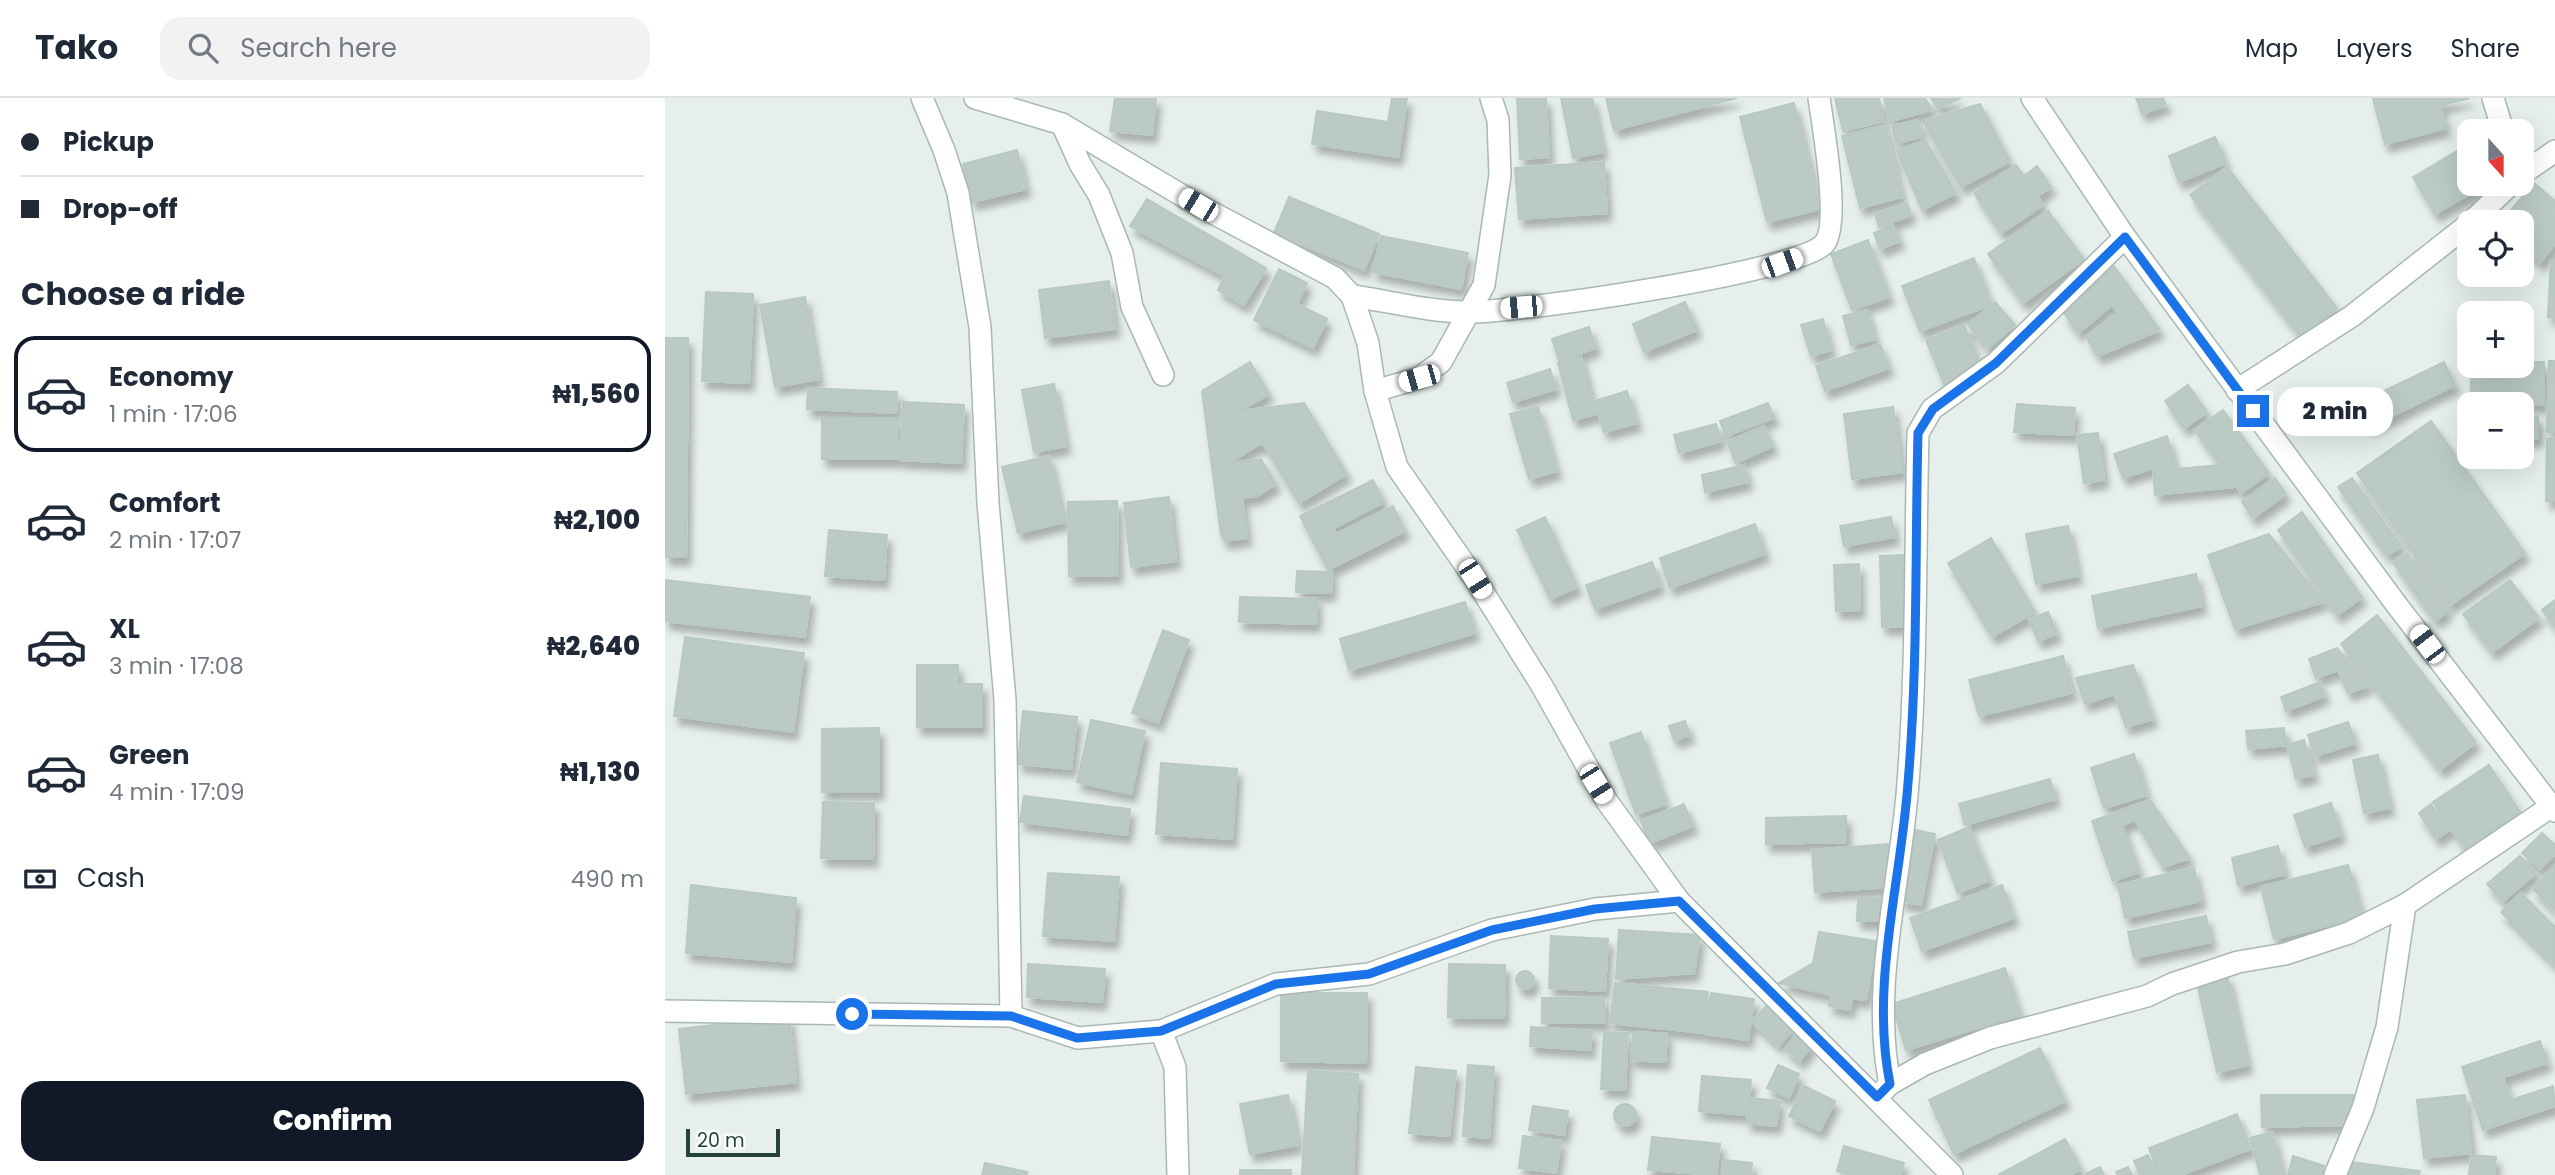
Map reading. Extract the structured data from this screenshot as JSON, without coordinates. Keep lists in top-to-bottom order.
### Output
{
  "scale_bar": "20 m",
  "north": "bottom",
  "page": {
    "header": "Tako",
    "search": "Search here",
    "nav": ["Map", "Layers", "Share"],
    "banner": ["Pickup", "Drop-off"],
    "map_buttons": ["+", "−"],
    "heading": "Choose a ride",
    "list": [
      {
        "name": "Economy",
        "note": "1 min · 17:06",
        "value": "₦1,560"
      },
      {
        "name": "Comfort",
        "note": "2 min · 17:07",
        "value": "₦2,100"
      },
      {
        "name": "XL",
        "note": "3 min · 17:08",
        "value": "₦2,640"
      },
      {
        "name": "Green",
        "note": "4 min · 17:09",
        "value": "₦1,130"
      }
    ],
    "bubble": "2 min",
    "pay": ["Cash", "490 m"],
    "buttons": "Confirm",
    "scale": "20 m"
  }
}
